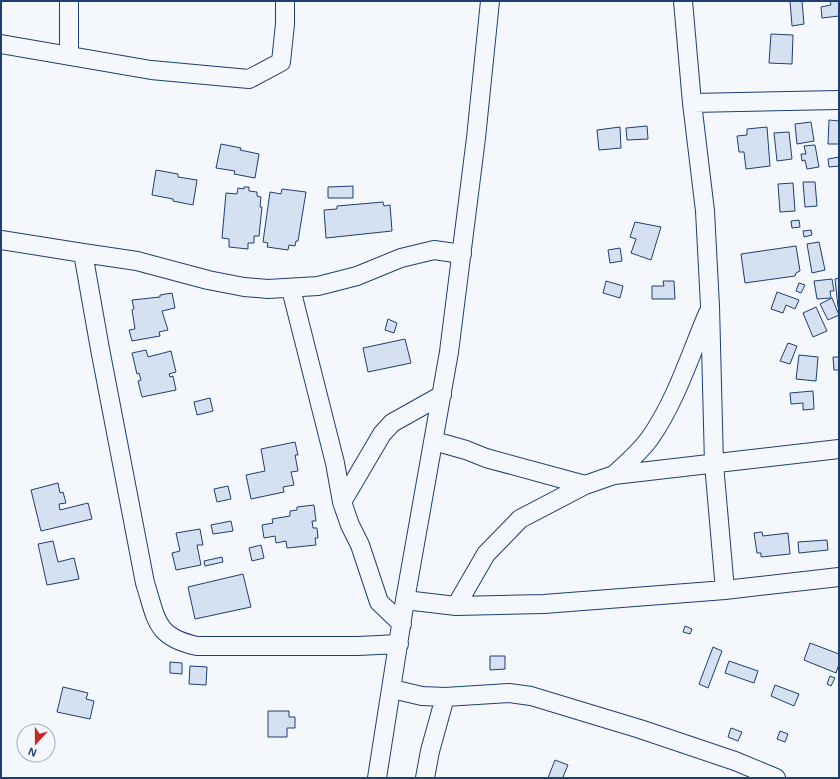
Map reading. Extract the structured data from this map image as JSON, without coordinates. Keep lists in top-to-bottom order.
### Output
{
  "north": "bottom"
}
